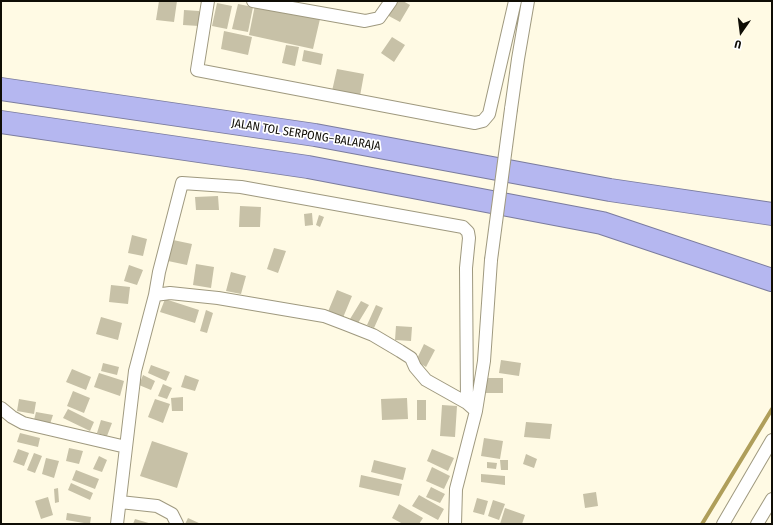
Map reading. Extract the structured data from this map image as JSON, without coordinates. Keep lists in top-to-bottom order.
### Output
{
  "streets": {
    "highway": ["JALAN TOL SERPONG–BALARAJA"]
  },
  "north": "bottom"
}
